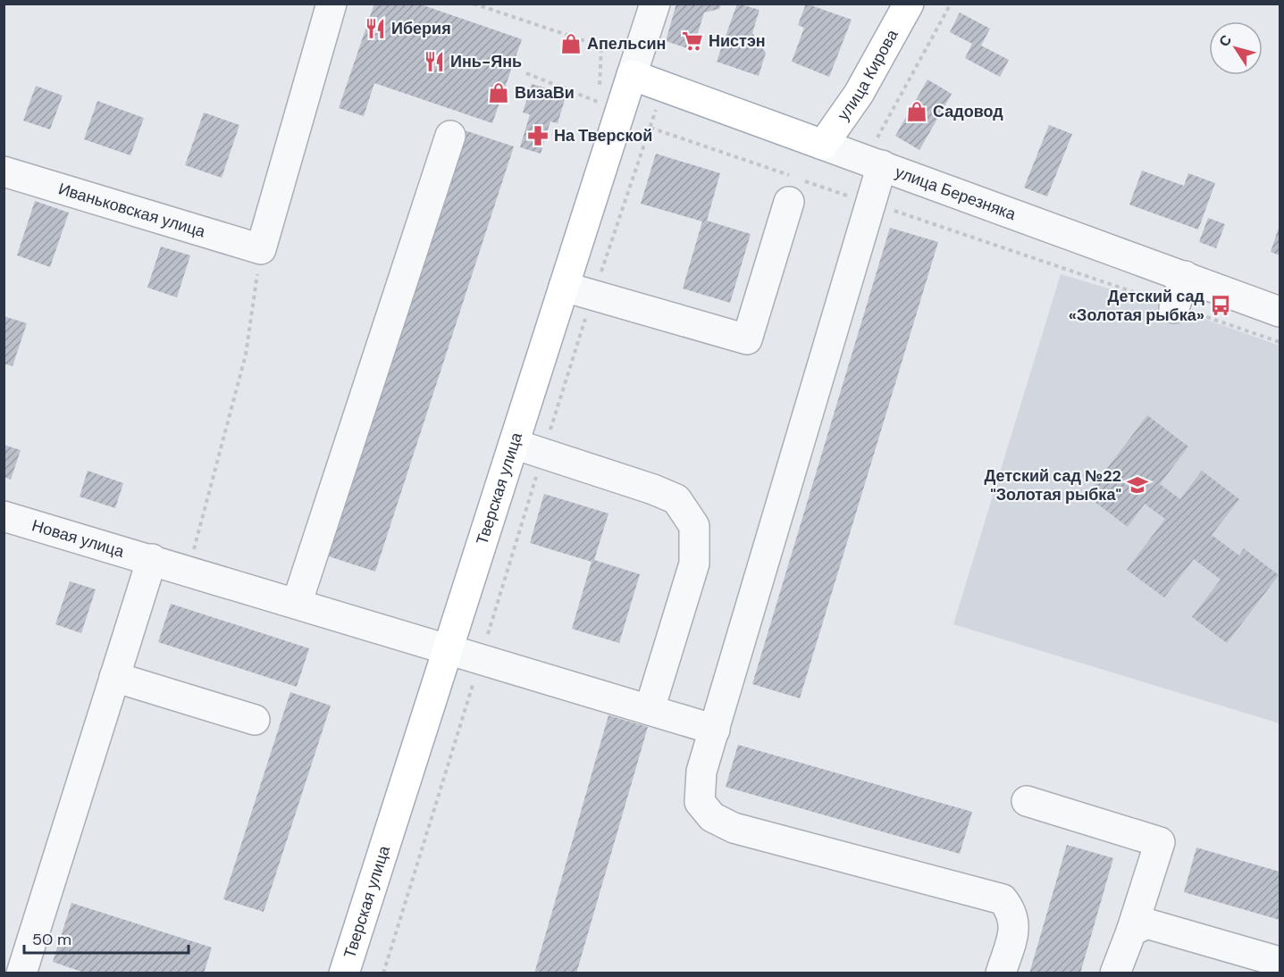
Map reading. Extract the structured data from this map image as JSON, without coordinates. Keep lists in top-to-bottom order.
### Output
{
  "streets": {
    "main road": ["улица Кирова", "улица Березняка", "Тверская улица"],
    "street": ["Иваньковская улица", "Новая улица"]
  },
  "crossings": [
    ["улица Кирова", "улица Березняка"],
    ["улица Березняка", "Тверская улица"],
    ["Тверская улица", "Новая улица"]
  ],
  "places": {
    "restaurant": ["Иберия", "Инь-Янь"],
    "supermarket": ["Нистэн"],
    "shop": ["Апельсин", "ВизаВи", "Садовод"],
    "pharmacy": ["На Тверской"],
    "bus stop": ["Детский сад «Золотая рыбка»"],
    "school or university": ["Детский сад №22 \"Золотая рыбка\""]
  },
  "scale_bar": "50 m",
  "north": "top left"
}
